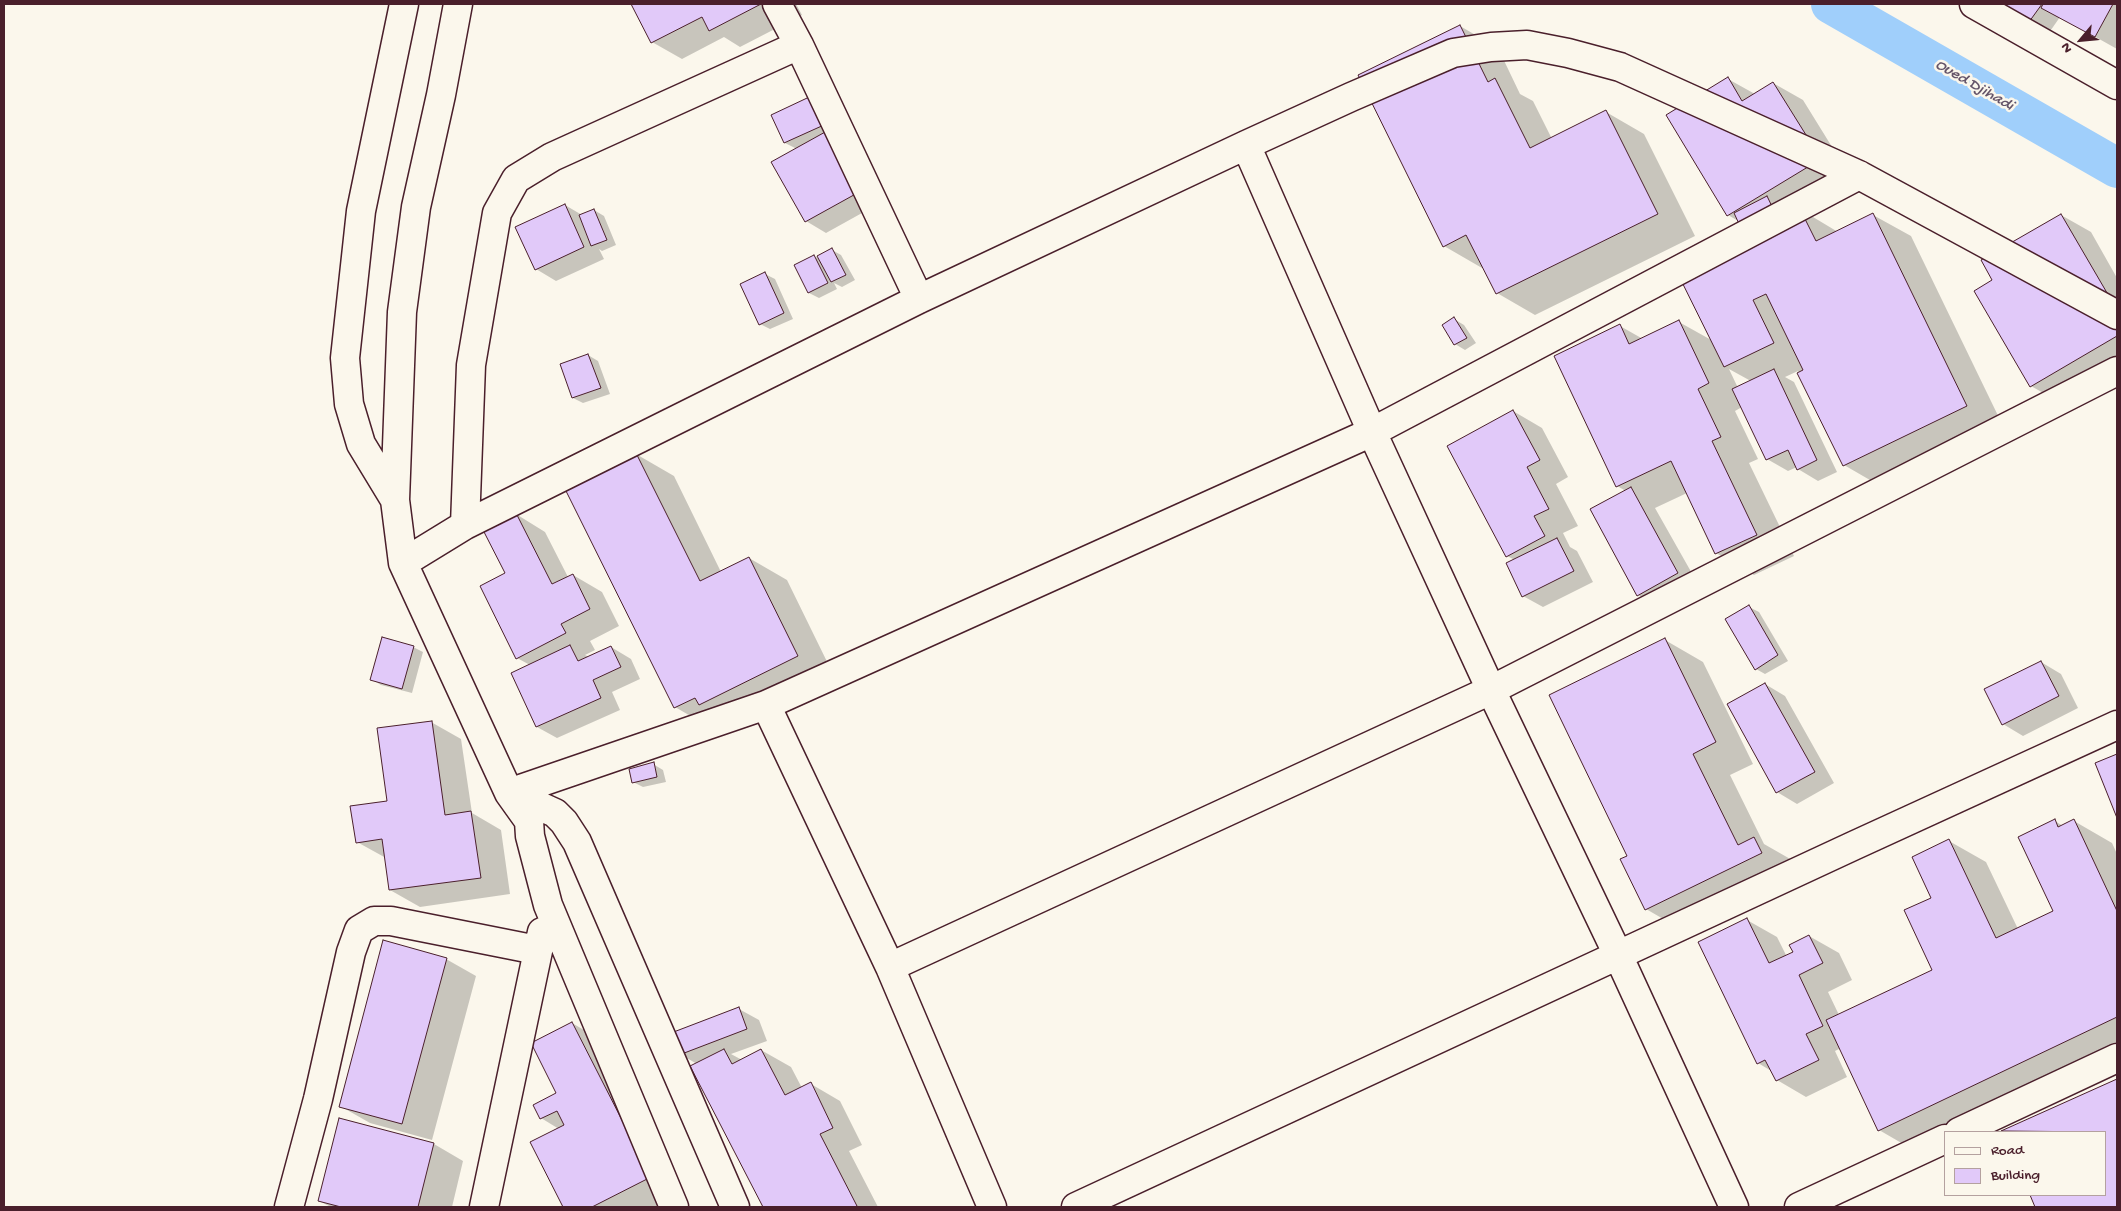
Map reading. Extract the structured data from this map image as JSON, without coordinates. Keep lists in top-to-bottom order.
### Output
{
  "water": ["Oued Djihadi"],
  "legend": ["Road", "Building"],
  "north": "bottom left"
}
